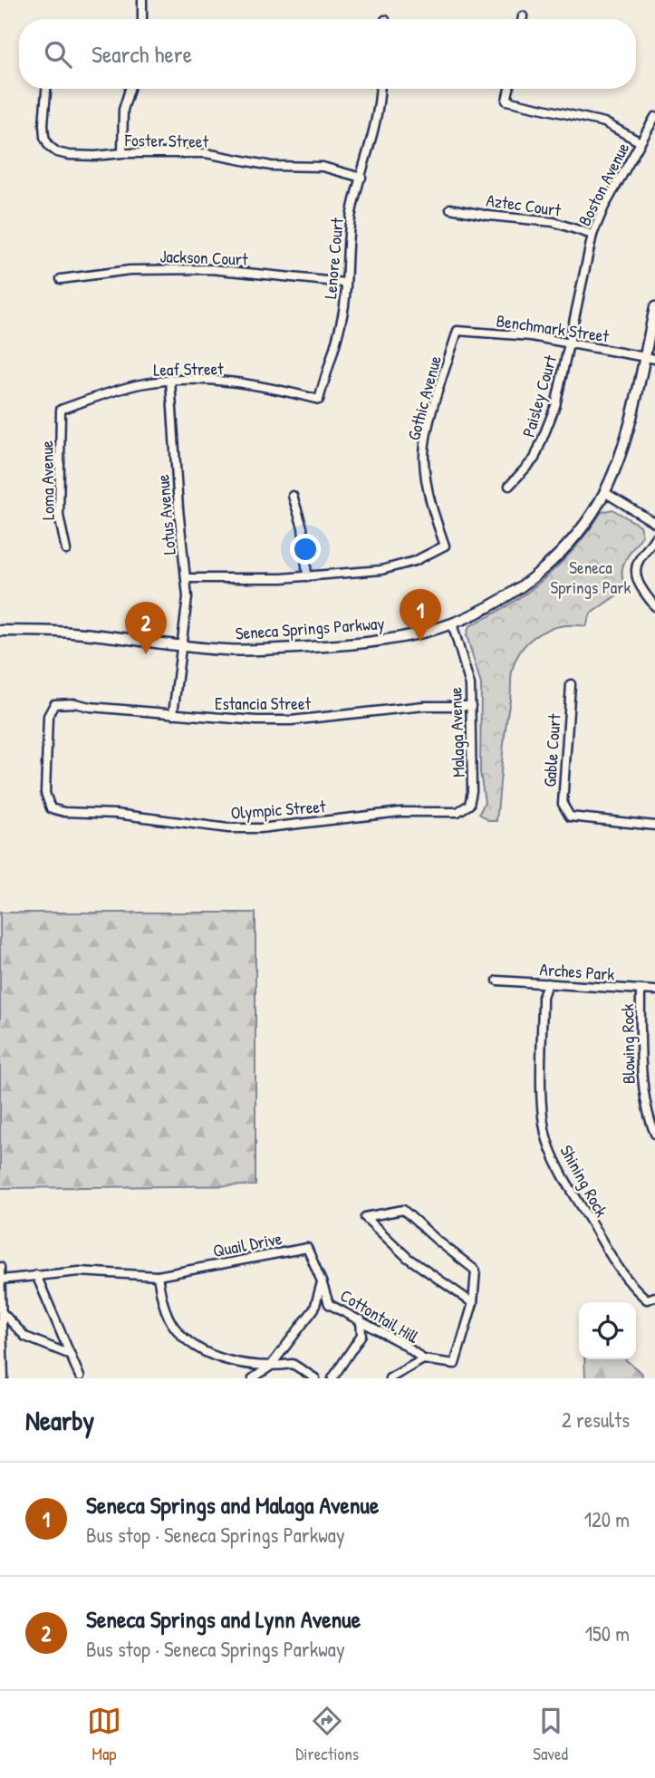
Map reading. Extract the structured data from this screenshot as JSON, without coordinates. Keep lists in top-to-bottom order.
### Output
{
  "streets": {
    "street": [
      "Foster Street",
      "Boston Avenue",
      "Aztec Court",
      "Jackson Court",
      "Lenore Court",
      "Benchmark Street",
      "Leaf Street",
      "Paisley Court",
      "Gothic Avenue",
      "Loma Avenue",
      "Lotus Avenue",
      "Seneca Springs Parkway",
      "Estancia Street",
      "Malaga Avenue",
      "Gable Court",
      "Olympic Street",
      "Arches Park",
      "Blowing Rock",
      "Shining Rock",
      "Quail Drive",
      "Cottontail Hill"
    ]
  },
  "crossings": [
    ["Foster Street", "Lenore Court"],
    ["Boston Avenue", "Aztec Court"],
    ["Boston Avenue", "Benchmark Street"],
    ["Boston Avenue", "Paisley Court"],
    ["Jackson Court", "Lenore Court"],
    ["Lenore Court", "Leaf Street"],
    ["Benchmark Street", "Paisley Court"],
    ["Benchmark Street", "Gothic Avenue"],
    ["Benchmark Street", "Seneca Springs Parkway"],
    ["Leaf Street", "Loma Avenue"],
    ["Leaf Street", "Lotus Avenue"],
    ["Lotus Avenue", "Seneca Springs Parkway"],
    ["Lotus Avenue", "Estancia Street"],
    ["Seneca Springs Parkway", "Malaga Avenue"],
    ["Estancia Street", "Malaga Avenue"],
    ["Estancia Street", "Olympic Street"],
    ["Malaga Avenue", "Olympic Street"],
    ["Arches Park", "Blowing Rock"],
    ["Arches Park", "Shining Rock"],
    ["Quail Drive", "Cottontail Hill"]
  ],
  "parks": ["Seneca Springs Park"],
  "page": {
    "search": "Search here",
    "pins": ["1", "2"],
    "heading": ["Nearby", "2 results"],
    "list": [
      {
        "mark": "1",
        "name": "Seneca Springs and Malaga Avenue",
        "note": "Bus stop · Seneca Springs Parkway",
        "value": "120 m"
      },
      {
        "mark": "2",
        "name": "Seneca Springs and Lynn Avenue",
        "note": "Bus stop · Seneca Springs Parkway",
        "value": "150 m"
      }
    ],
    "nav": ["Map", "Directions", "Saved"]
  }
}
